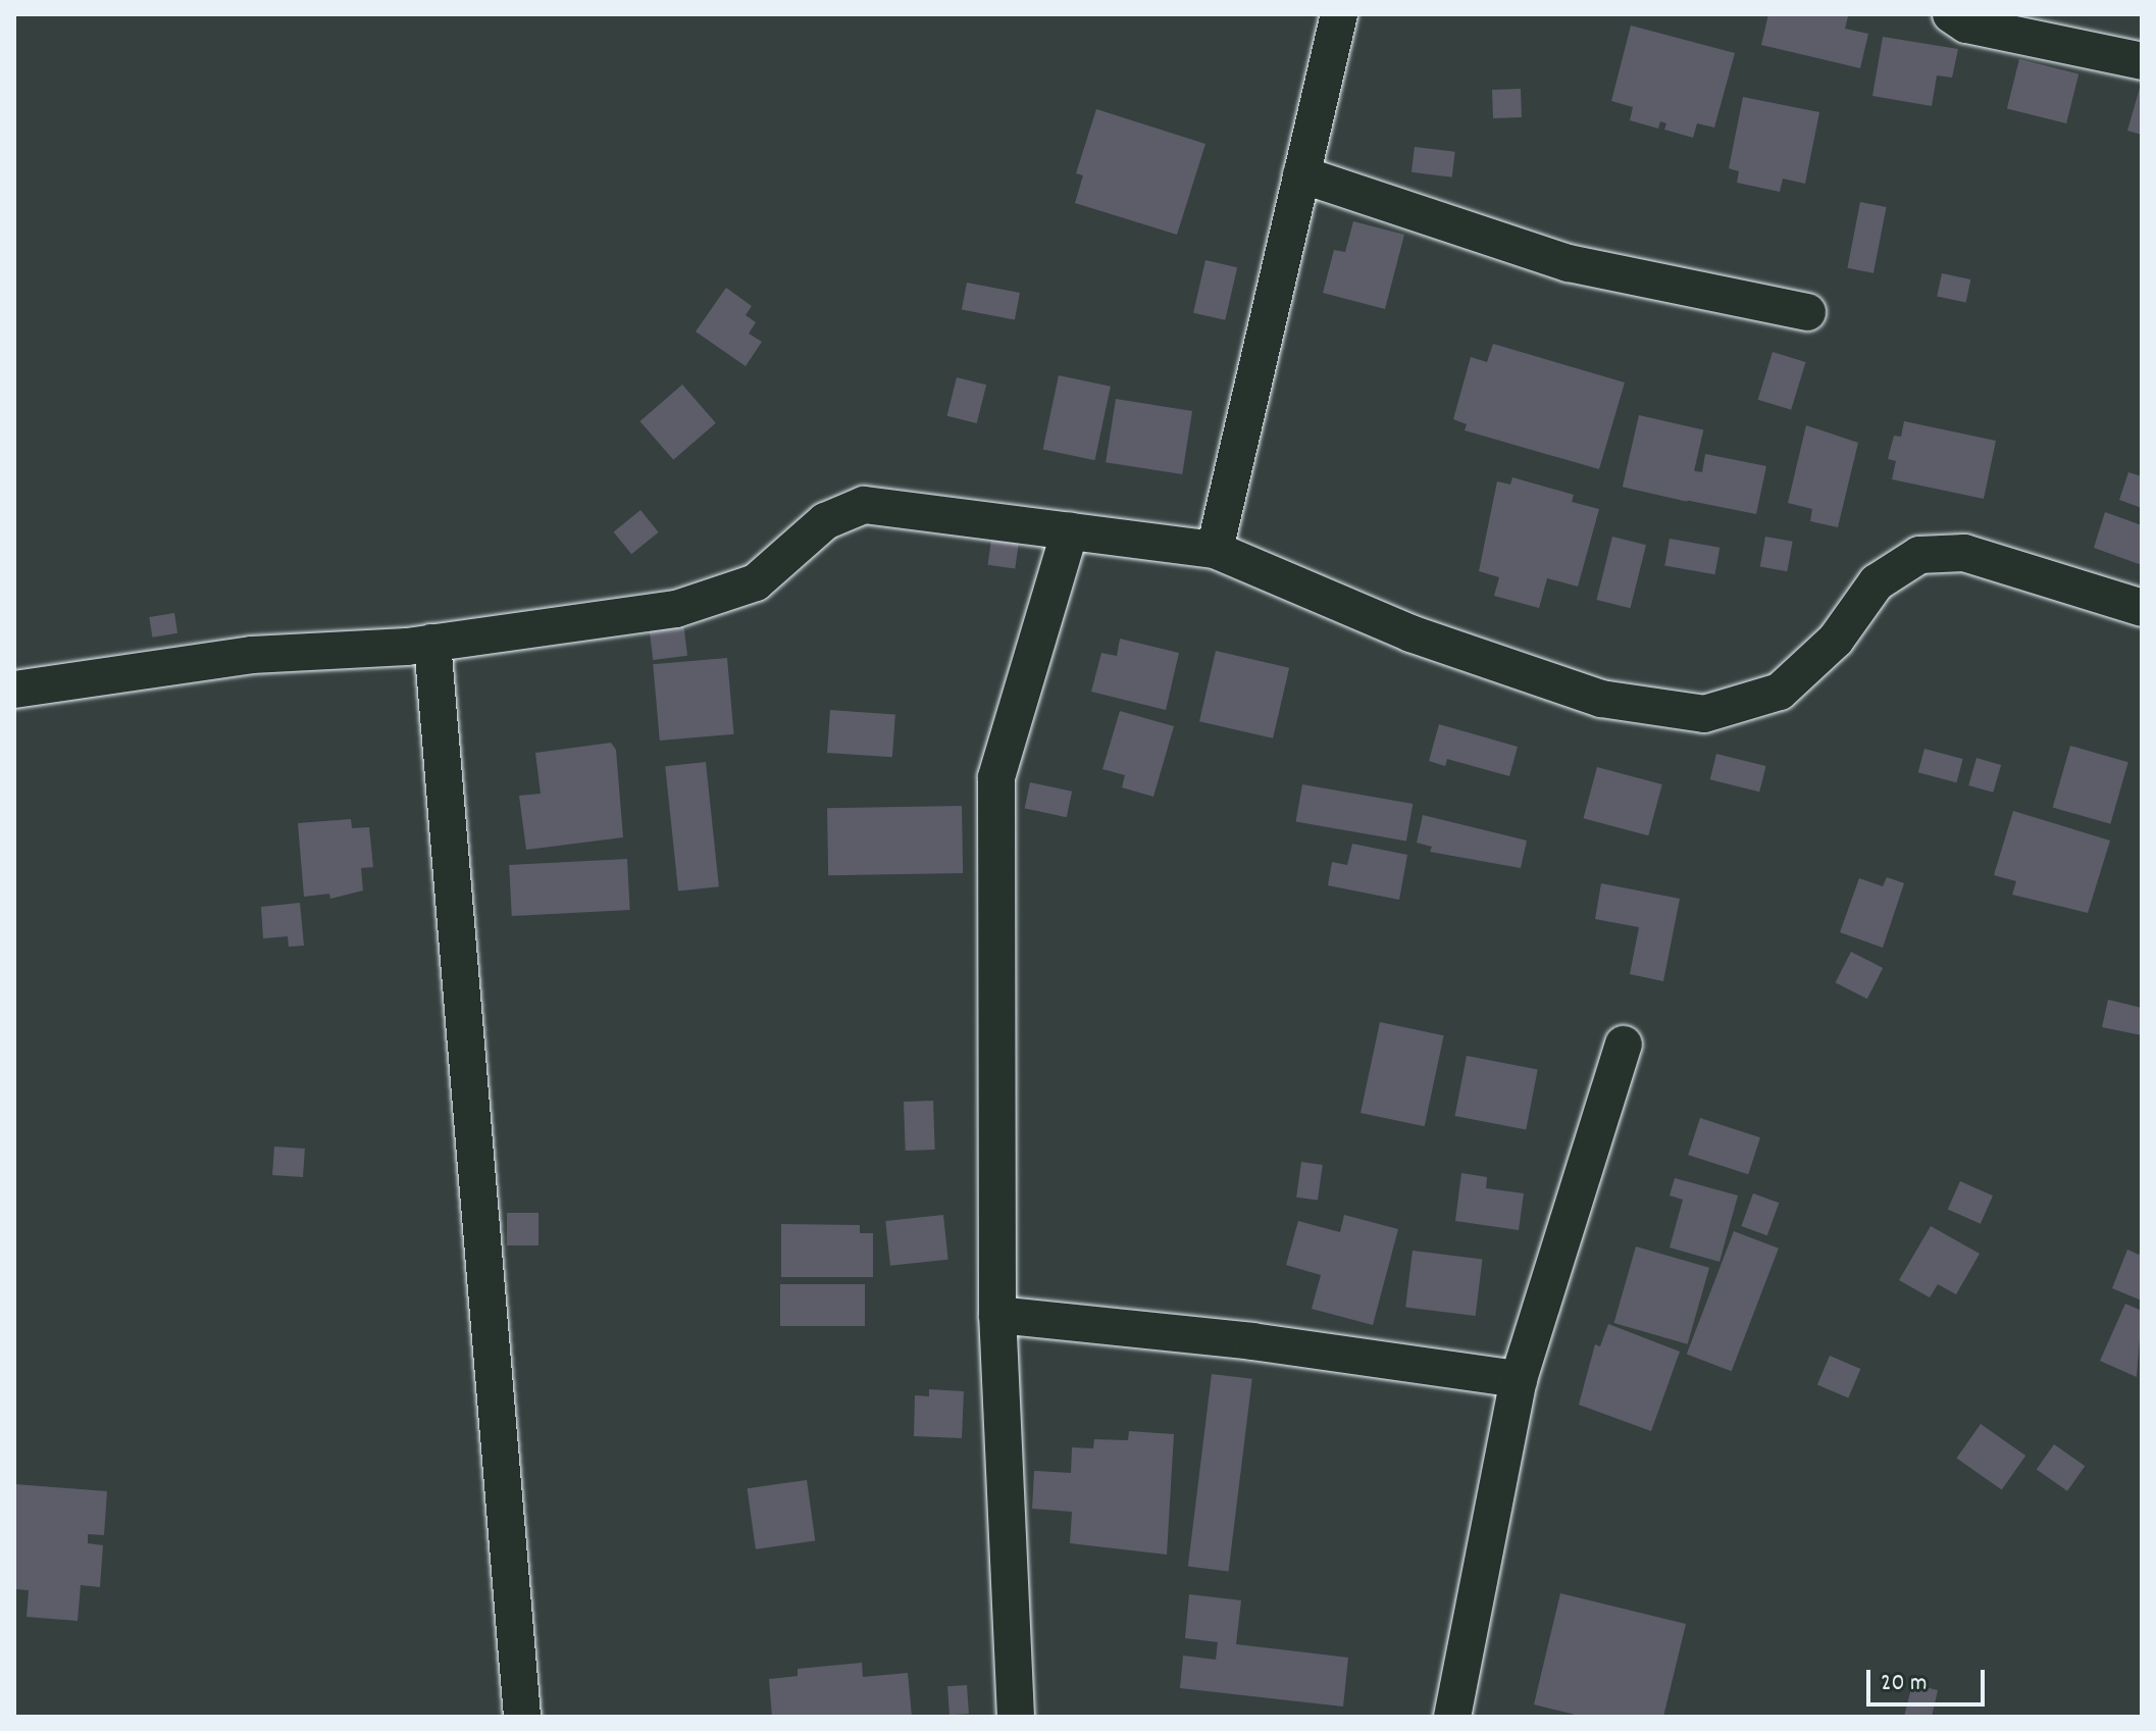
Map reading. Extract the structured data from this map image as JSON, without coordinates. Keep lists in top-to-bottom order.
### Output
{
  "scale_bar": "20 m"
}
